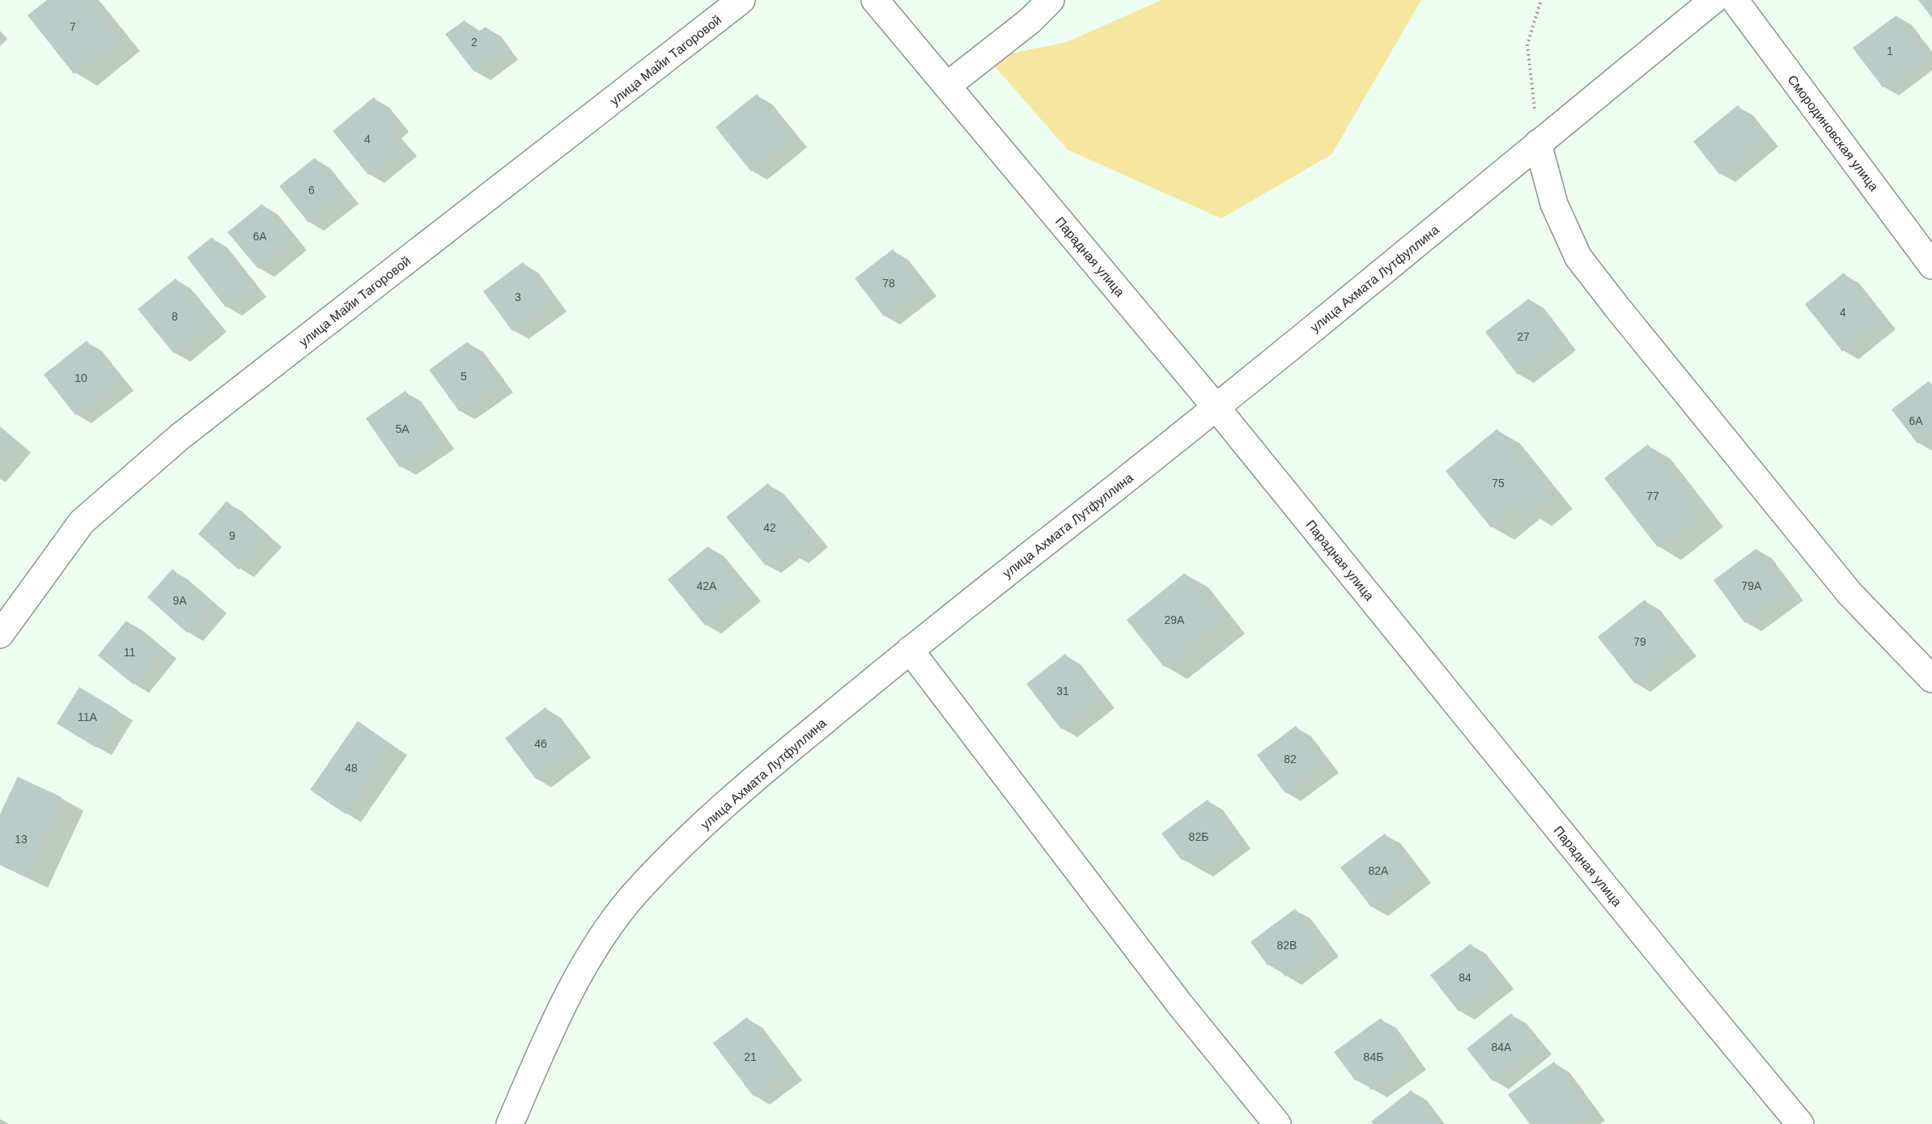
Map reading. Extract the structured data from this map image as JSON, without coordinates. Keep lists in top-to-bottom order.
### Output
{
  "streets": {
    "street": [
      "улица Майи Тагоровой",
      "Смородиновская улица",
      "Парадная улица",
      "улица Ахмата Лутфуллина"
    ]
  },
  "crossings": [
    ["Парадная улица", "улица Ахмата Лутфуллина"]
  ],
  "house_numbers": [
    "7",
    "2",
    "1",
    "4",
    "6",
    "6А",
    "78",
    "3",
    "4",
    "8",
    "27",
    "5",
    "10",
    "6А",
    "5А",
    "75",
    "77",
    "42",
    "9",
    "42А",
    "79А",
    "9А",
    "29А",
    "79",
    "11",
    "31",
    "11А",
    "46",
    "82",
    "48",
    "82Б",
    "13",
    "82А",
    "82В",
    "84",
    "84А",
    "21",
    "84Б"
  ]
}
